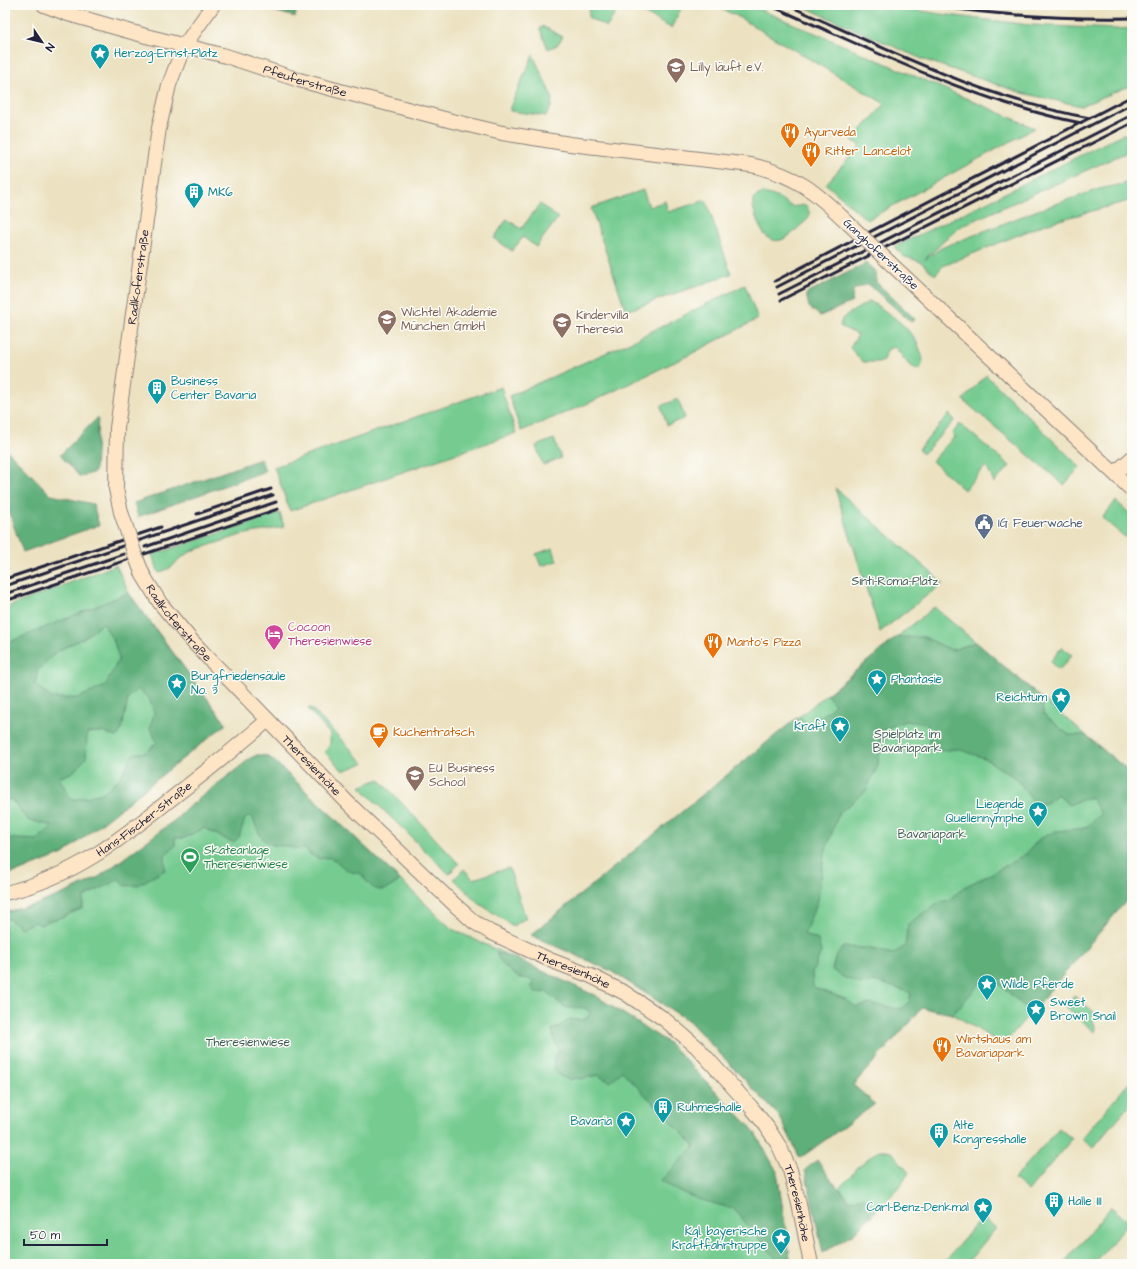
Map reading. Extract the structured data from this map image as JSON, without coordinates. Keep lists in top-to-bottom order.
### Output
{
  "streets": {
    "main road": [
      "Pfeuferstraße",
      "Ganghoferstraße",
      "Radlkoferstraße",
      "Theresienhöhe",
      "Hans-Fischer-Straße"
    ]
  },
  "crossings": [
    ["Pfeuferstraße", "Ganghoferstraße"],
    ["Pfeuferstraße", "Radlkoferstraße"],
    ["Radlkoferstraße", "Theresienhöhe"],
    ["Radlkoferstraße", "Hans-Fischer-Straße"],
    ["Theresienhöhe", "Hans-Fischer-Straße"]
  ],
  "parks": [
    "Sinti-Roma-Platz",
    "Spielplatz im Bavariapark",
    "Bavariapark",
    "Theresienwiese"
  ],
  "places": {
    "place": [
      "Herzog-Ernst-Platz",
      "Phantasie",
      "Burgfriedensäule No. 3",
      "Reichtum",
      "Kraft",
      "Liegende Quellennymphe",
      "Wilde Pferde",
      "Sweet Brown Snail",
      "Bavaria",
      "Carl-Benz-Denkmal",
      "Kgl. bayerische Kraftfahrtruppe"
    ],
    "school or university": [
      "Lilly läuft e.V.",
      "Wichtel Akademie München GmbH",
      "Kindervilla Theresia",
      "EU Business School"
    ],
    "restaurant": [
      "Ayurveda",
      "Ritter Lancelot",
      "Manto's Pizza",
      "Wirtshaus am Bavariapark"
    ],
    "building": [
      "MK6",
      "Business Center Bavaria",
      "Ruhmeshalle",
      "Alte Kongresshalle",
      "Halle III"
    ],
    "public building": ["IG Feuerwache"],
    "hotel": ["Cocoon Theresienwiese"],
    "cafe": ["Kuchentratsch"],
    "sports": ["Skateanlage Theresienwiese"]
  },
  "scale_bar": "50 m",
  "north": "bottom right"
}
